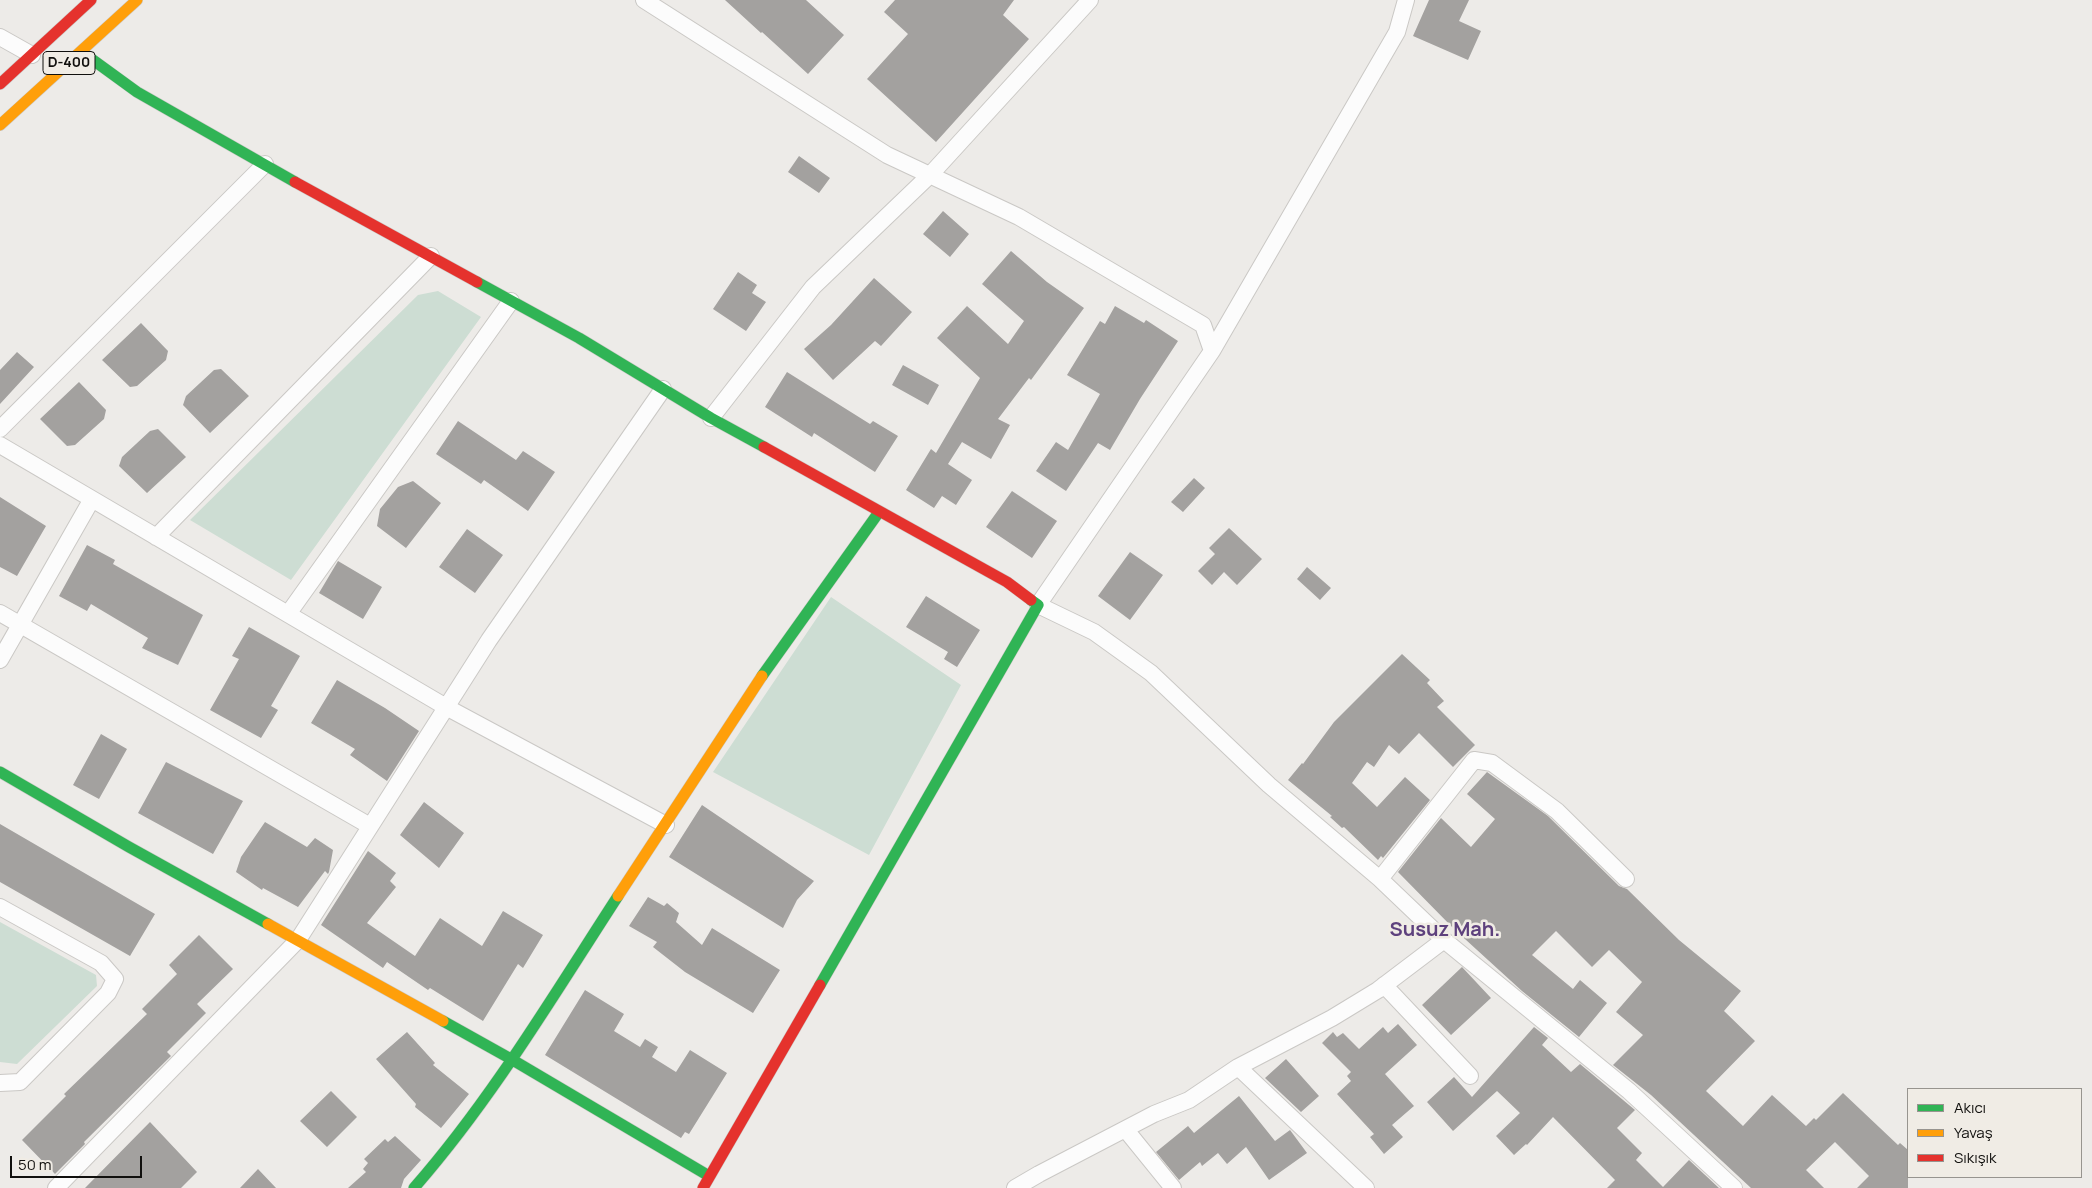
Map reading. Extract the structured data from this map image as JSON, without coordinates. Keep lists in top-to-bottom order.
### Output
{
  "streets": {
    "main road": ["D-400"]
  },
  "districts": ["Susuz Mah."],
  "legend": ["Akıcı", "Yavaş", "Sıkışık"],
  "scale_bar": "50 m"
}
